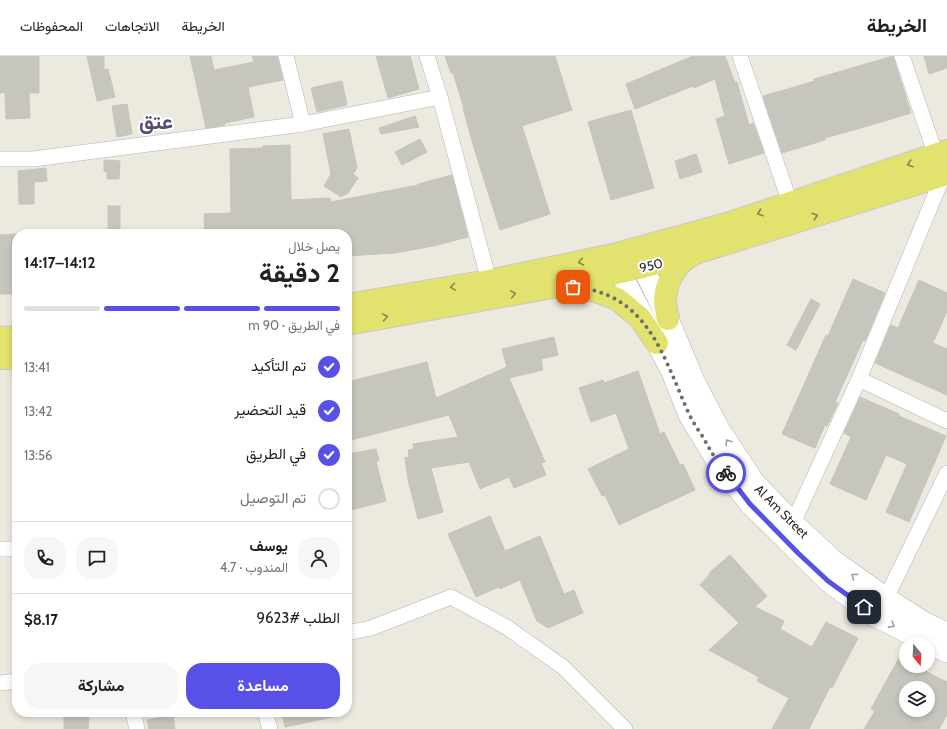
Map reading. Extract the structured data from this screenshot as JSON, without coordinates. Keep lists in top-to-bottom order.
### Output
{
  "streets": {
    "main road": ["950", "Al Am Street"]
  },
  "crossings": [
    ["950", "Al Am Street"]
  ],
  "districts": ["عتق"],
  "north": "bottom",
  "page": {
    "header": "الخريطة",
    "nav": ["الخريطة", "الاتجاهات", "المحفوظات"],
    "heading": ["2 دقيقة", "يصل خلال", "14:12–14:17"],
    "panel": [
      "يوسف",
      "المندوب · 4.7",
      "الطلب #9623",
      "$8.17"
    ],
    "bar": "في الطريق · 90 m",
    "list": [
      ["تم التأكيد", "13:41"],
      ["قيد التحضير", "13:42"],
      ["في الطريق", "13:56"],
      "تم التوصيل"
    ],
    "buttons": ["مساعدة", "مشاركة"]
  }
}
